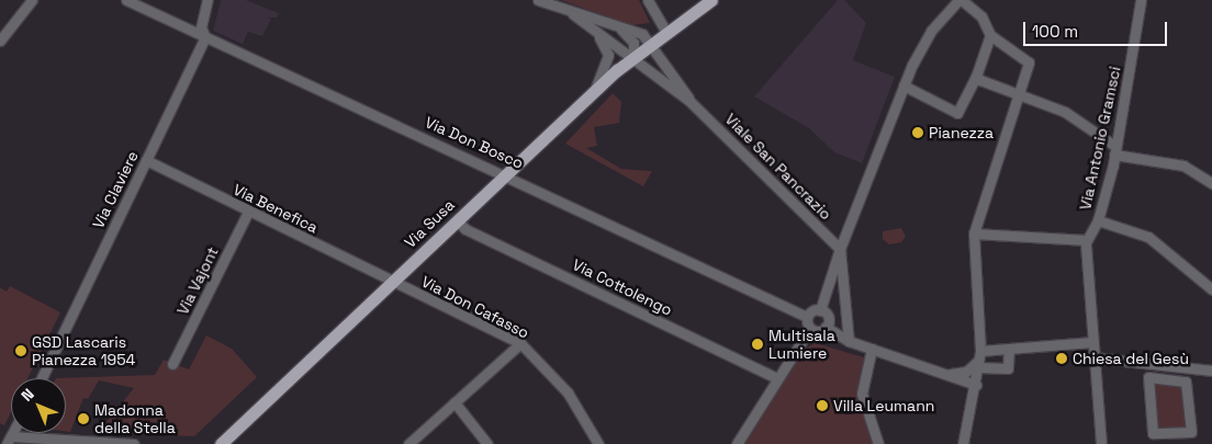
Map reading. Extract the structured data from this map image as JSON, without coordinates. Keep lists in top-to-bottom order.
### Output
{
  "streets": {
    "main road": ["Via Susa"],
    "street": [
      "Via Antonio Gramsci",
      "Via Don Bosco",
      "Viale San Pancrazio",
      "Via Claviere",
      "Via Benefica",
      "Via Vajont",
      "Via Cottolengo",
      "Via Don Cafasso"
    ]
  },
  "crossings": [
    ["Via Don Bosco", "Via Claviere"],
    ["Via Don Bosco", "Via Susa"],
    ["Viale San Pancrazio", "Via Susa"],
    ["Via Claviere", "Via Benefica"],
    ["Via Benefica", "Via Susa"],
    ["Via Benefica", "Via Vajont"],
    ["Via Benefica", "Via Don Cafasso"],
    ["Via Susa", "Via Cottolengo"],
    ["Via Susa", "Via Don Cafasso"]
  ],
  "places": [
    "Pianezza",
    "Multisala Lumiere",
    "GSD Lascaris Pianezza 1954",
    "Chiesa del Gesù",
    "Villa Leumann",
    "Madonna della Stella"
  ],
  "scale_bar": "100 m",
  "north": "top left"
}
